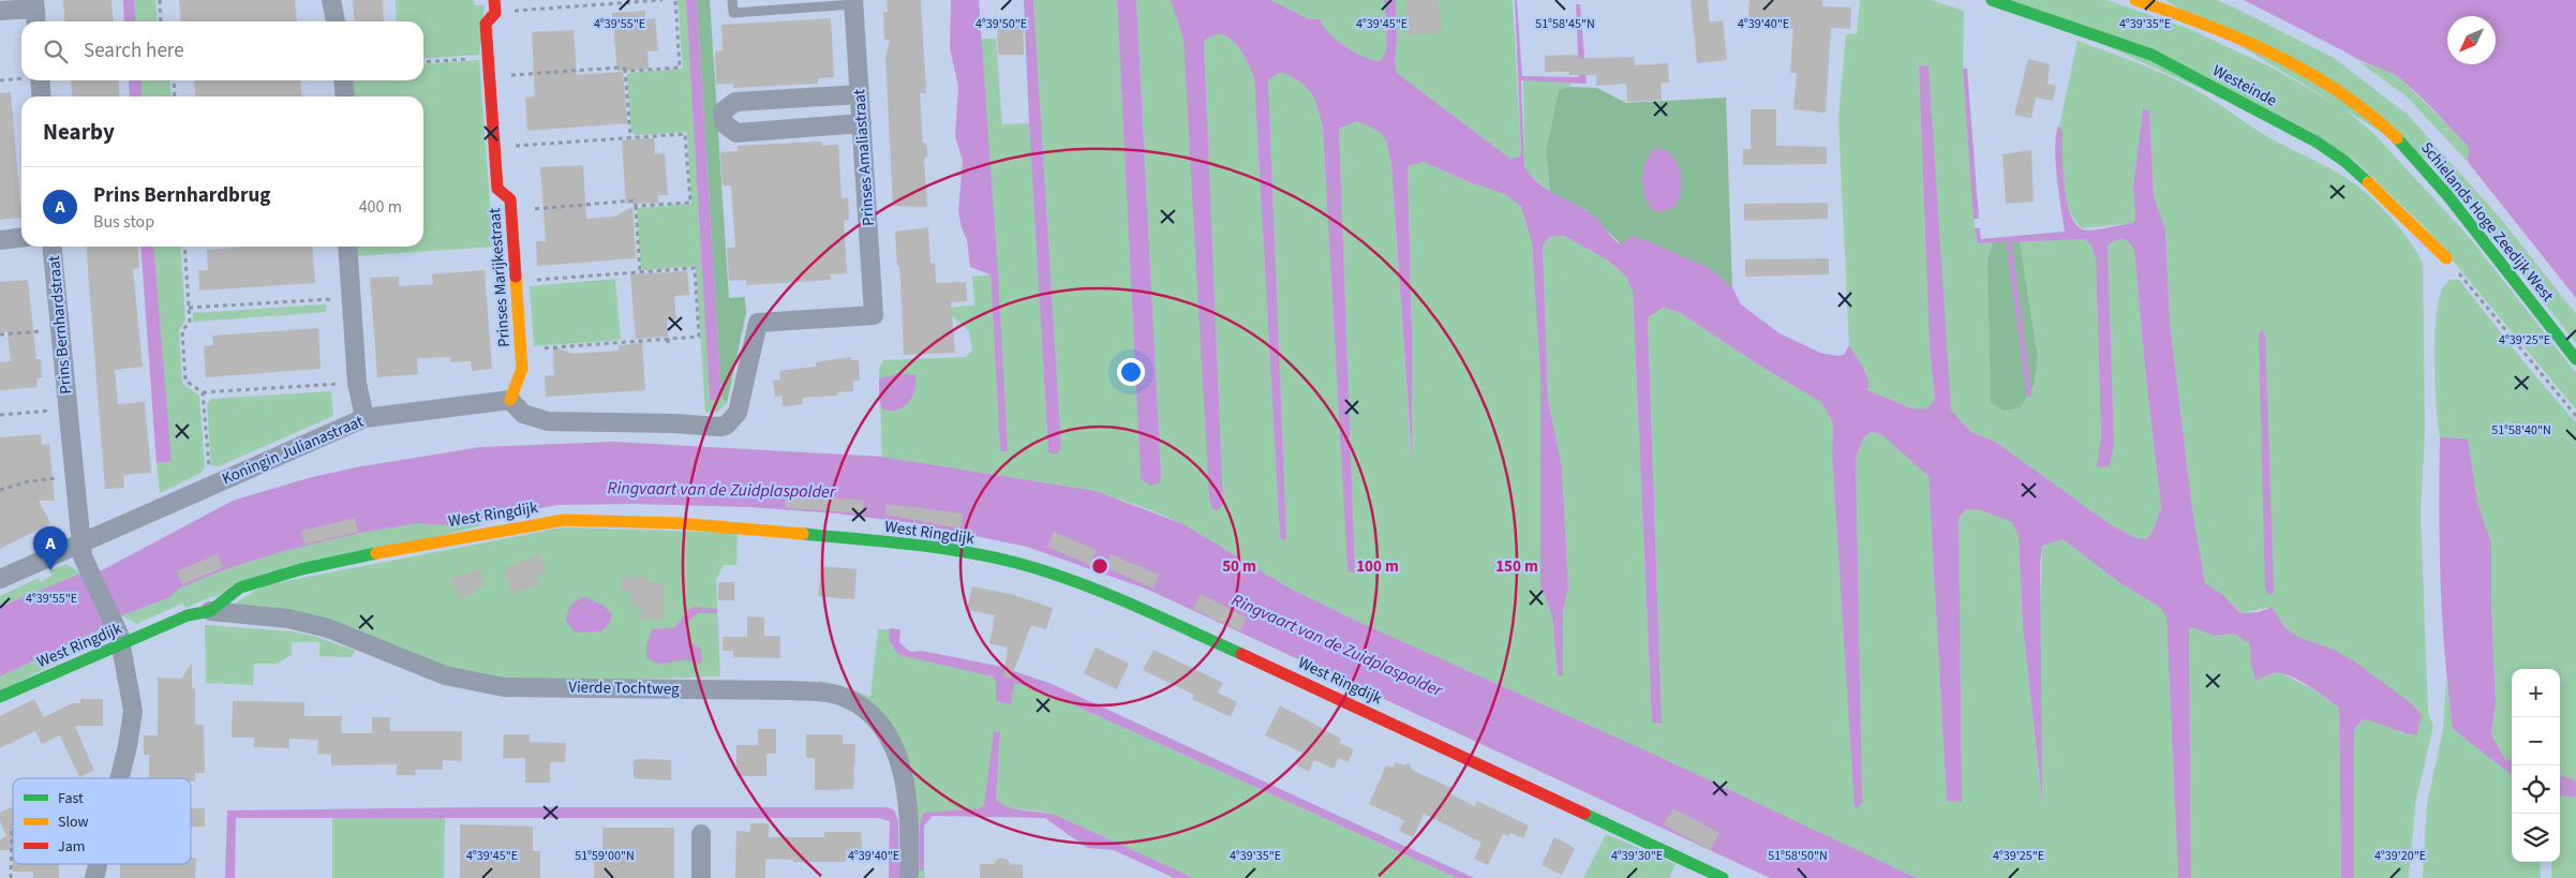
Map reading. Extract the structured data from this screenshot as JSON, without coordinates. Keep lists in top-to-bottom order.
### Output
{
  "streets": {
    "street": [
      "Westeinde",
      "Prinses Amaliastraat",
      "Schielands Hoge Zeedijk West",
      "Prinses Marijkestraat",
      "Prins Bernhardstraat",
      "Koningin Julianastraat",
      "West Ringdijk",
      "Vierde Tochtweg"
    ]
  },
  "crossings": [
    ["Prinses Amaliastraat", "Prinses Marijkestraat"],
    ["Prinses Amaliastraat", "Koningin Julianastraat"],
    ["Prinses Marijkestraat", "Koningin Julianastraat"],
    ["Prins Bernhardstraat", "Koningin Julianastraat"],
    ["Prins Bernhardstraat", "West Ringdijk"],
    ["West Ringdijk", "Vierde Tochtweg"]
  ],
  "water": ["Ringvaart van de Zuidplaspolder"],
  "legend": ["Fast", "Slow", "Jam"],
  "north": "bottom left",
  "page": {
    "search": "Search here",
    "heading": "Nearby",
    "list": [
      {
        "mark": "A",
        "name": "Prins Bernhardbrug",
        "note": "Bus stop",
        "value": "400 m"
      }
    ],
    "pins": "A",
    "map_buttons": ["+", "−"]
  },
  "coordinates": [
    "4°39'55\"E",
    "4°39'50\"E",
    "4°39'45\"E",
    "4°39'40\"E",
    "4°39'35\"E",
    "51°58'45\"N",
    "4°39'25\"E",
    "51°58'40\"N",
    "51°59'00\"N",
    "51°58'50\"N",
    "4°39'30\"E",
    "4°39'20\"E"
  ],
  "rings": ["50 m", "100 m", "150 m"]
}
